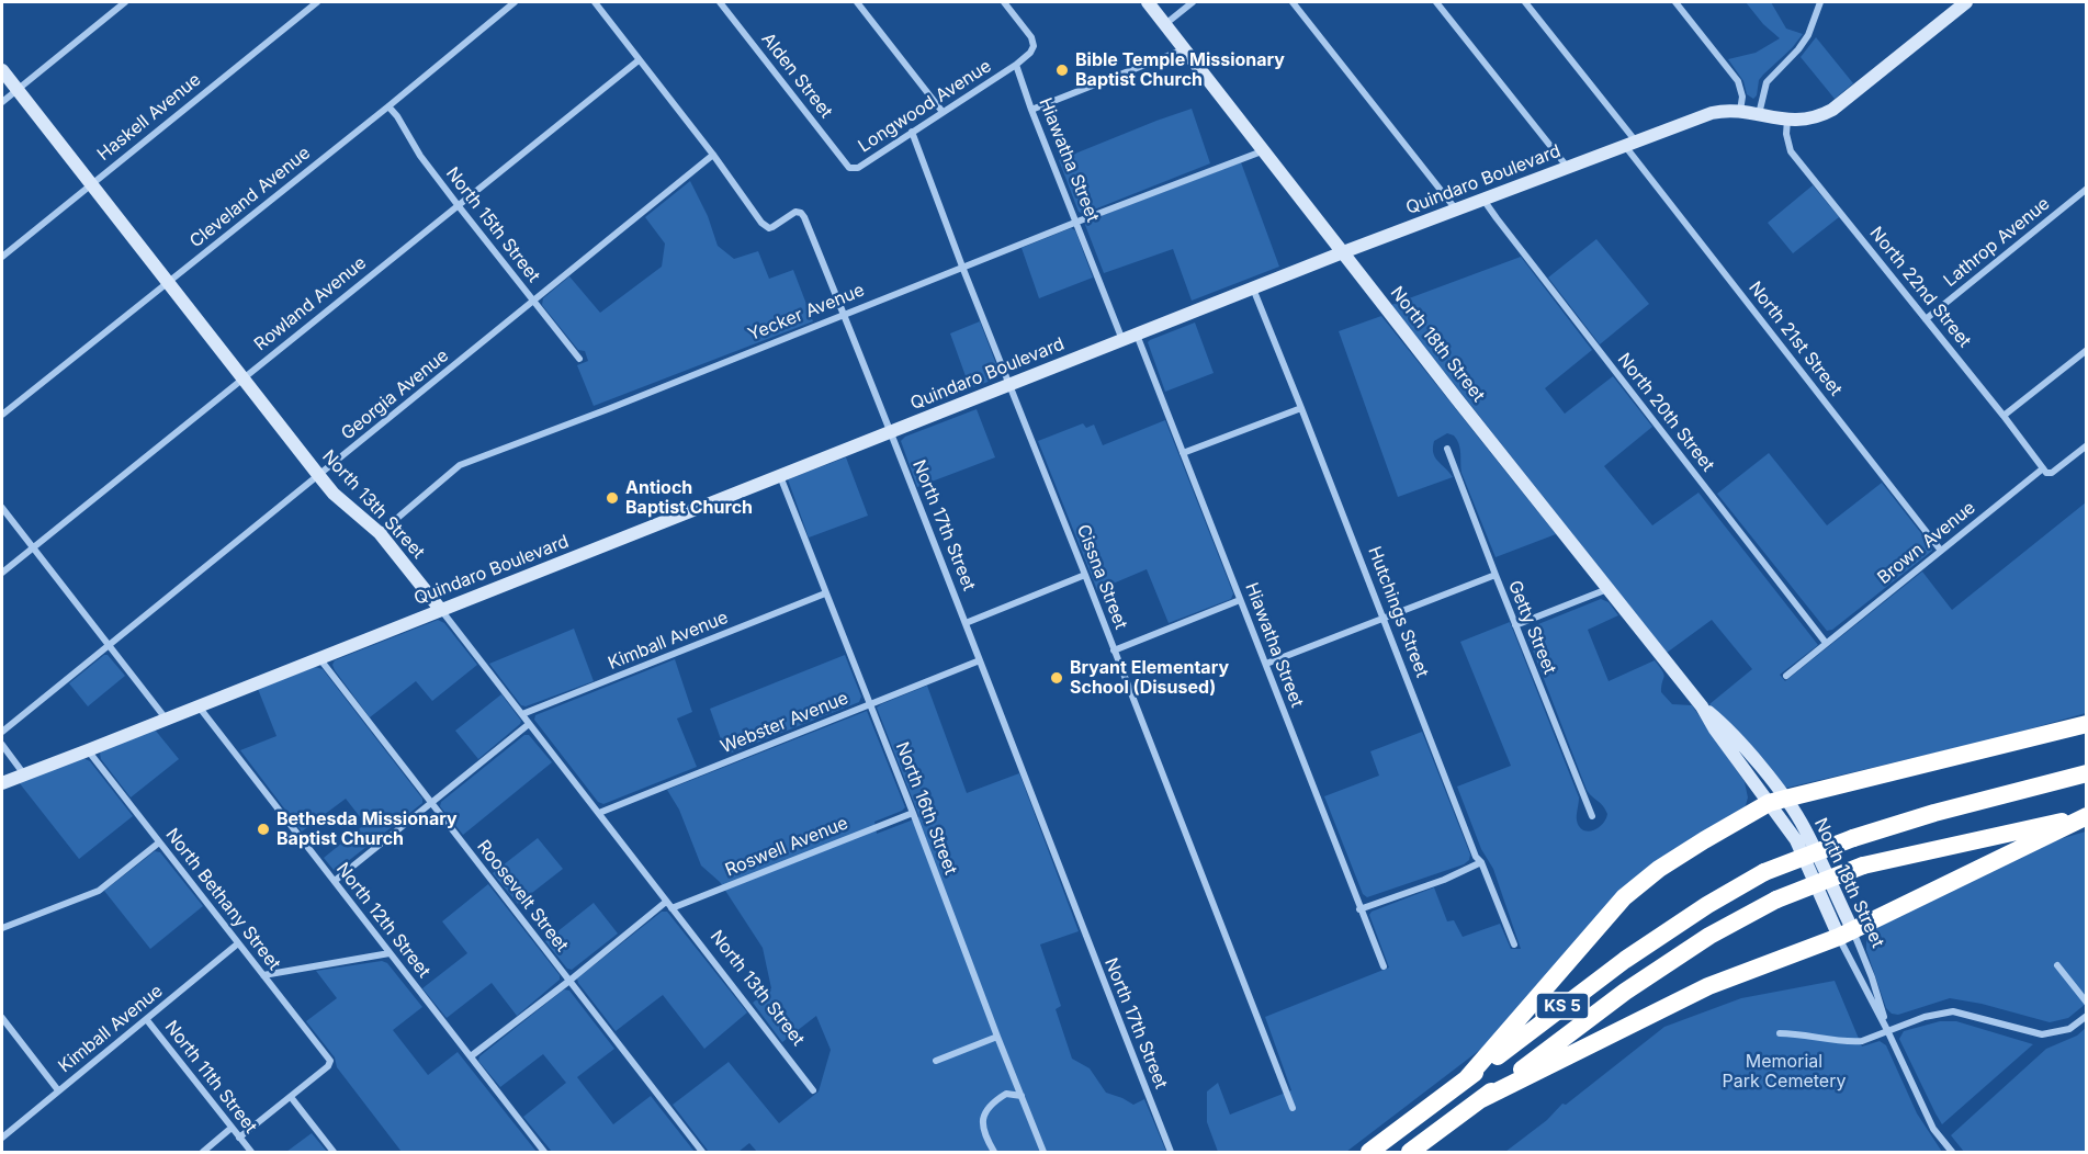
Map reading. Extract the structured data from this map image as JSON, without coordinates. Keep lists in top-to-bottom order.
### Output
{
  "streets": {
    "highway": ["KS 5"],
    "main road": ["Quindaro Boulevard", "North 18th Street", "North 13th Street"],
    "street": [
      "Alden Street",
      "Longwood Avenue",
      "Haskell Avenue",
      "Hiawatha Street",
      "Cleveland Avenue",
      "North 15th Street",
      "Lathrop Avenue",
      "North 22nd Street",
      "Rowland Avenue",
      "Yecker Avenue",
      "North 21st Street",
      "Georgia Avenue",
      "North 20th Street",
      "North 17th Street",
      "Brown Avenue",
      "Cissna Street",
      "Hutchings Street",
      "Getty Street",
      "Kimball Avenue",
      "Webster Avenue",
      "North 16th Street",
      "Roswell Avenue",
      "Roosevelt Street",
      "North Bethany Street",
      "North 12th Street",
      "North 11th Street"
    ]
  },
  "crossings": [
    ["Alden Street", "Longwood Avenue"],
    ["Longwood Avenue", "Hiawatha Street"],
    ["Longwood Avenue", "Cissna Street"],
    ["Haskell Avenue", "North 13th Street"],
    ["Hiawatha Street", "Quindaro Boulevard"],
    ["Hiawatha Street", "Yecker Avenue"],
    ["Quindaro Boulevard", "North 22nd Street"],
    ["Quindaro Boulevard", "North 21st Street"],
    ["Quindaro Boulevard", "North 18th Street"],
    ["Quindaro Boulevard", "North 20th Street"],
    ["Quindaro Boulevard", "North 13th Street"],
    ["Quindaro Boulevard", "North 17th Street"],
    ["Quindaro Boulevard", "Cissna Street"],
    ["Quindaro Boulevard", "Hutchings Street"],
    ["Quindaro Boulevard", "North 16th Street"],
    ["Quindaro Boulevard", "Roosevelt Street"],
    ["Quindaro Boulevard", "North Bethany Street"],
    ["Quindaro Boulevard", "North 12th Street"],
    ["Cleveland Avenue", "North 15th Street"],
    ["Cleveland Avenue", "North 13th Street"],
    ["North 15th Street", "Rowland Avenue"],
    ["North 15th Street", "Georgia Avenue"],
    ["Lathrop Avenue", "North 22nd Street"],
    ["North 22nd Street", "Brown Avenue"],
    ["Rowland Avenue", "North 13th Street"],
    ["Rowland Avenue", "North 17th Street"],
    ["Yecker Avenue", "North 18th Street"],
    ["Yecker Avenue", "North 13th Street"],
    ["Yecker Avenue", "North 17th Street"],
    ["Yecker Avenue", "Cissna Street"],
    ["North 21st Street", "Brown Avenue"],
    ["Georgia Avenue", "North 13th Street"],
    ["Georgia Avenue", "North 17th Street"],
    ["North 20th Street", "Brown Avenue"],
    ["North 13th Street", "Kimball Avenue"],
    ["North 13th Street", "Webster Avenue"],
    ["North 13th Street", "Roswell Avenue"],
    ["North 17th Street", "Webster Avenue"],
    ["Kimball Avenue", "North 16th Street"],
    ["Kimball Avenue", "North Bethany Street"],
    ["Kimball Avenue", "North 11th Street"],
    ["Webster Avenue", "North 16th Street"],
    ["North 16th Street", "Roswell Avenue"],
    ["Roswell Avenue", "Roosevelt Street"],
    ["Roswell Avenue", "North 12th Street"]
  ],
  "parks": ["Memorial Park Cemetery"],
  "places": [
    "Bible Temple Missionary Baptist Church",
    "Antioch Baptist Church",
    "Bryant Elementary School (Disused)",
    "Bethesda Missionary Baptist Church"
  ]
}
